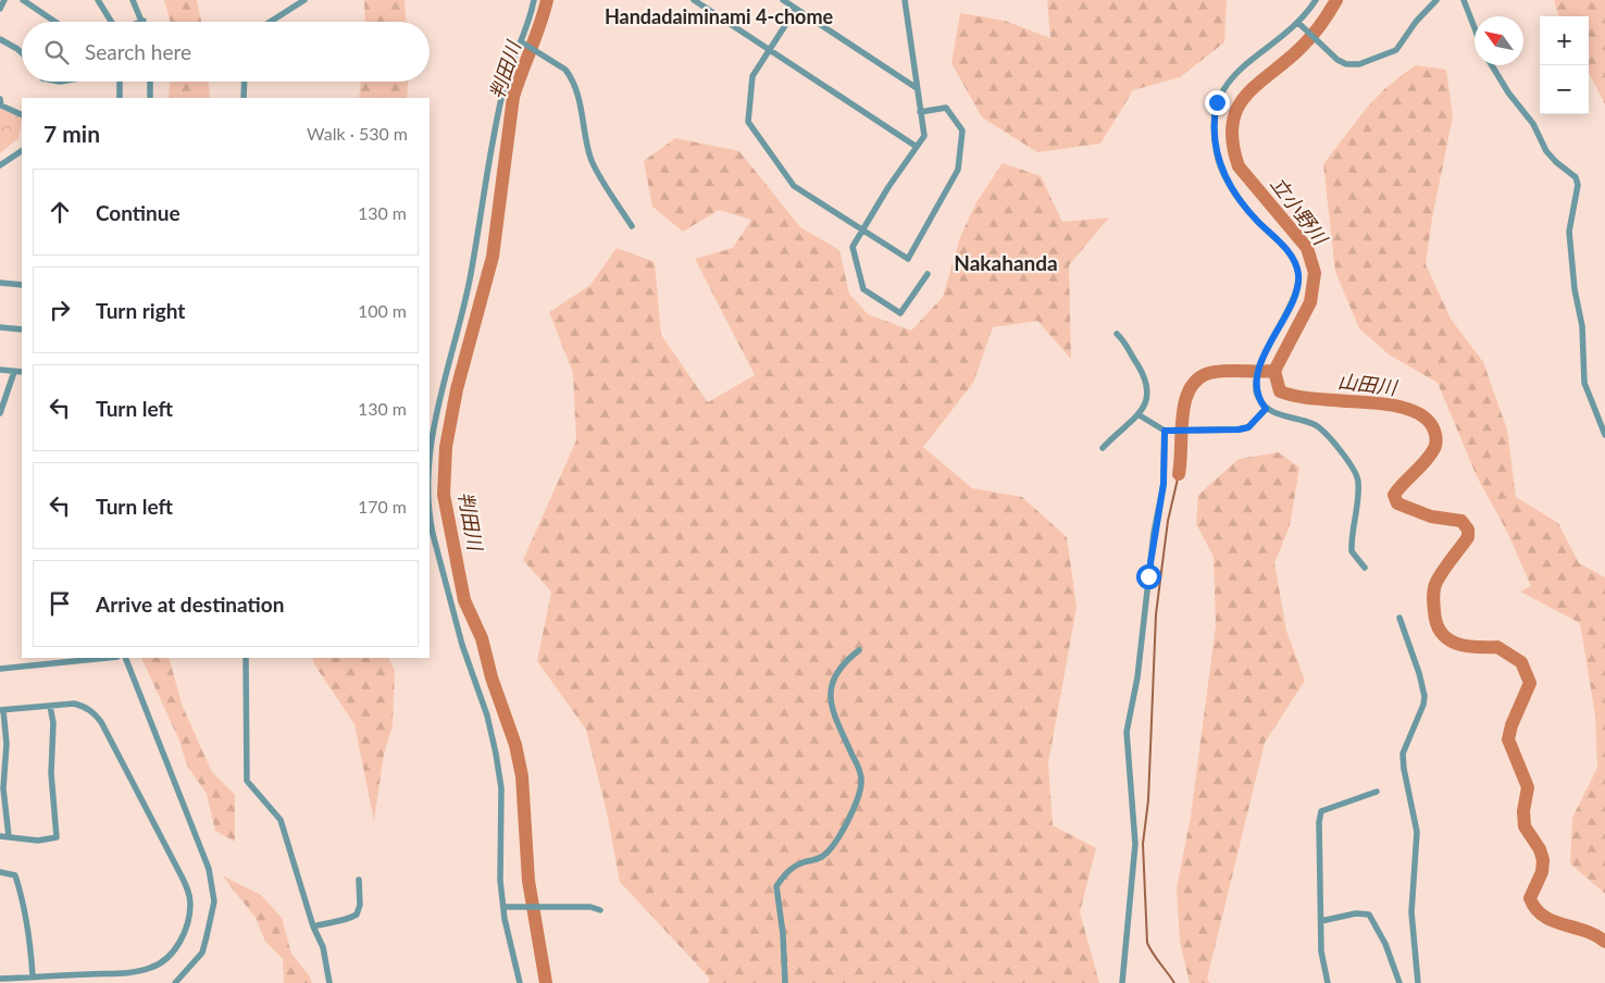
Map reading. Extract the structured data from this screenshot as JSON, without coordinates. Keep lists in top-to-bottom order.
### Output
{
  "districts": ["Handadaiminami 4-chome", "Nakahanda"],
  "water": ["判田川", "立小野川", "山田川"],
  "north": "top left",
  "page": {
    "map_buttons": ["+", "−"],
    "search": "Search here",
    "heading": ["7 min", "Walk · 530 m"],
    "list": [
      ["Continue", "130 m"],
      ["Turn right", "100 m"],
      ["Turn left", "130 m"],
      ["Turn left", "170 m"],
      "Arrive at destination"
    ]
  }
}
